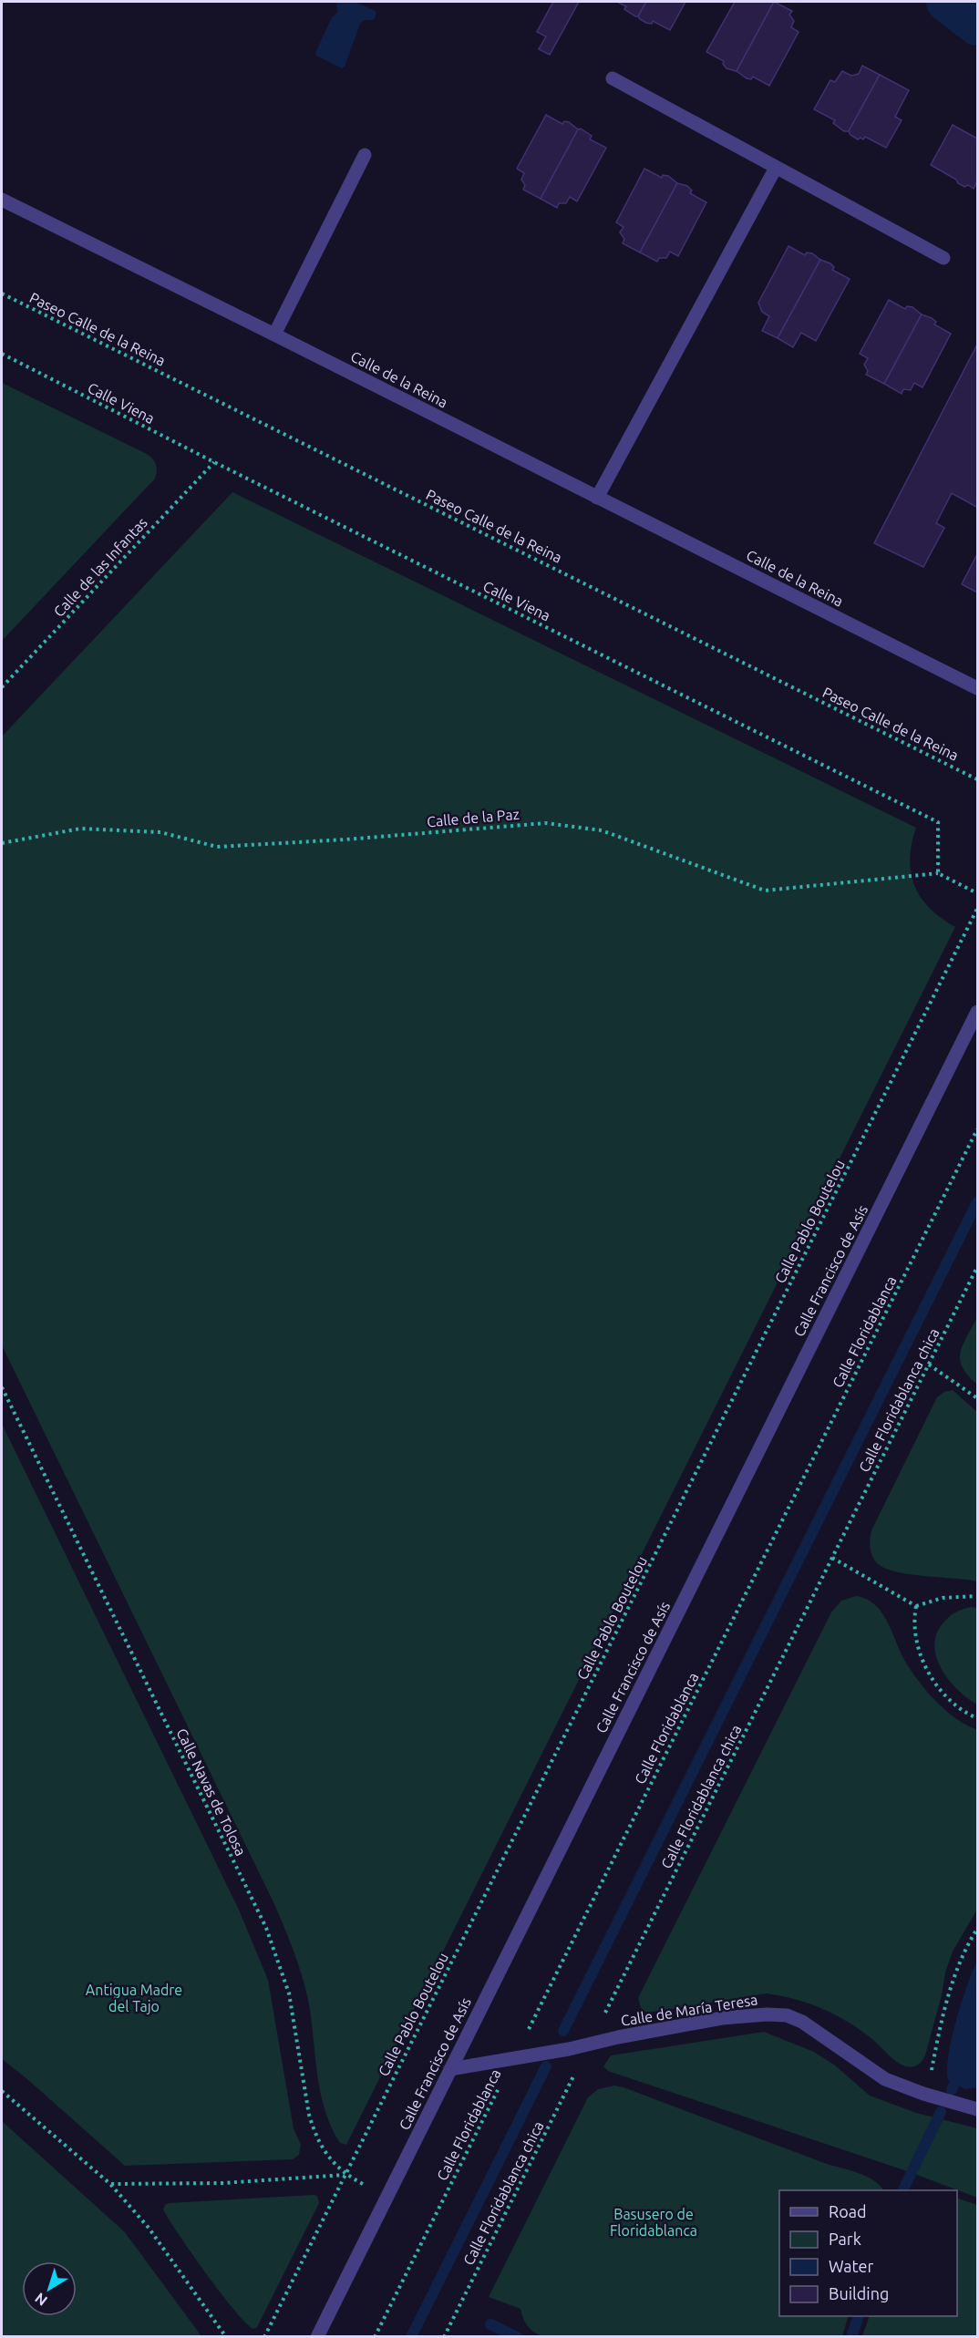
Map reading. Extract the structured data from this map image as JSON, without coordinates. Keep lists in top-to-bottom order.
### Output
{
  "streets": {
    "street": ["Calle de la Reina", "Calle Francisco de Asís", "Calle de María Teresa"],
    "path": [
      "Paseo Calle de la Reina",
      "Calle Viena",
      "Calle de las Infantas",
      "Calle de la Paz",
      "Calle Pablo Boutelou",
      "Calle Floridablanca",
      "Calle Floridablanca chica",
      "Calle Navas de Tolosa"
    ]
  },
  "crossings": [
    ["Calle Viena", "Calle de las Infantas"],
    ["Calle Viena", "Calle de la Paz"],
    ["Calle Pablo Boutelou", "Calle Navas de Tolosa"],
    ["Calle Francisco de Asís", "Calle Navas de Tolosa"],
    ["Calle Francisco de Asís", "Calle de María Teresa"],
    ["Calle Floridablanca", "Calle de María Teresa"],
    ["Calle Floridablanca chica", "Calle de María Teresa"]
  ],
  "parks": ["Antigua Madre del Tajo", "Basusero de Floridablanca"],
  "legend": [
    "Road",
    "Park",
    "Water",
    "Building"
  ],
  "north": "bottom left"
}
